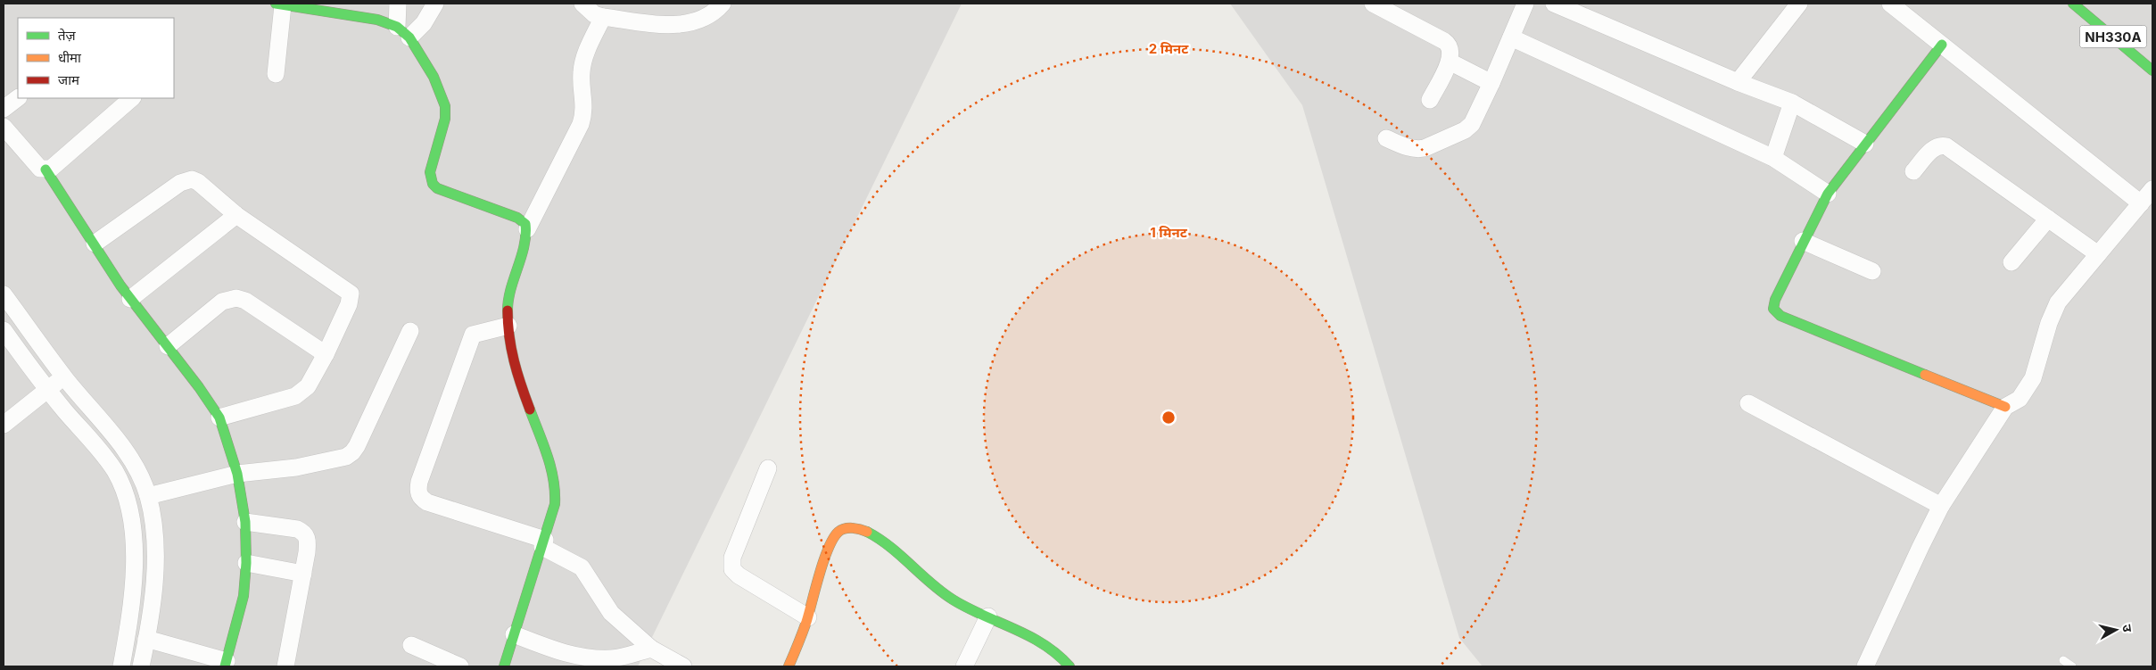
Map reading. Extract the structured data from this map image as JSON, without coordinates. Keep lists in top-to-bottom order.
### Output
{
  "streets": {
    "main road": ["NH330A"]
  },
  "legend": ["तेज़", "धीमा", "जाम"],
  "north": "right",
  "rings": ["2 मिनट", "1 मिनट"]
}
